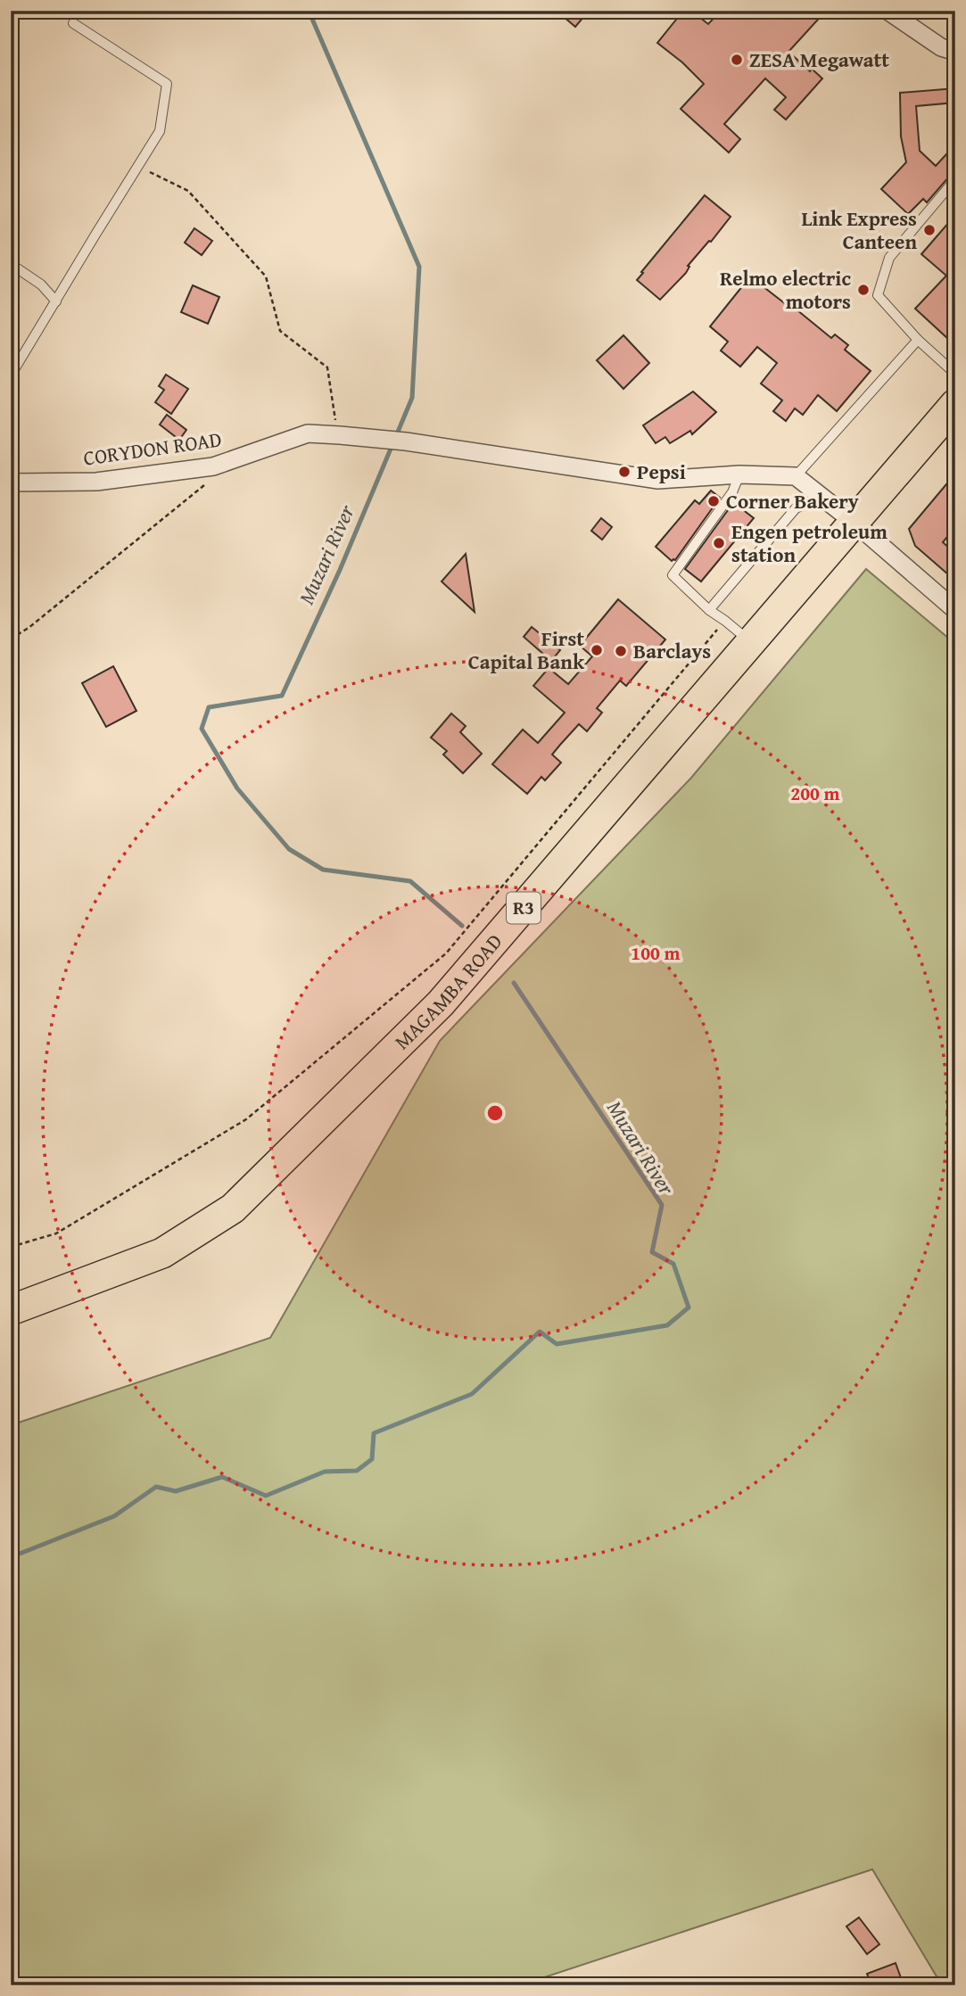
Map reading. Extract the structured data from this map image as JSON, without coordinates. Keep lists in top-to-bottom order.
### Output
{
  "streets": {
    "highway": ["R3", "MAGAMBA ROAD"],
    "street": ["CORYDON ROAD"]
  },
  "water": ["Muzari River"],
  "places": [
    "ZESA Megawatt",
    "Link Express Canteen",
    "Relmo electric motors",
    "Pepsi",
    "Corner Bakery",
    "Engen petroleum station",
    "First Capital Bank",
    "Barclays"
  ],
  "rings": ["200 m", "100 m"]
}
